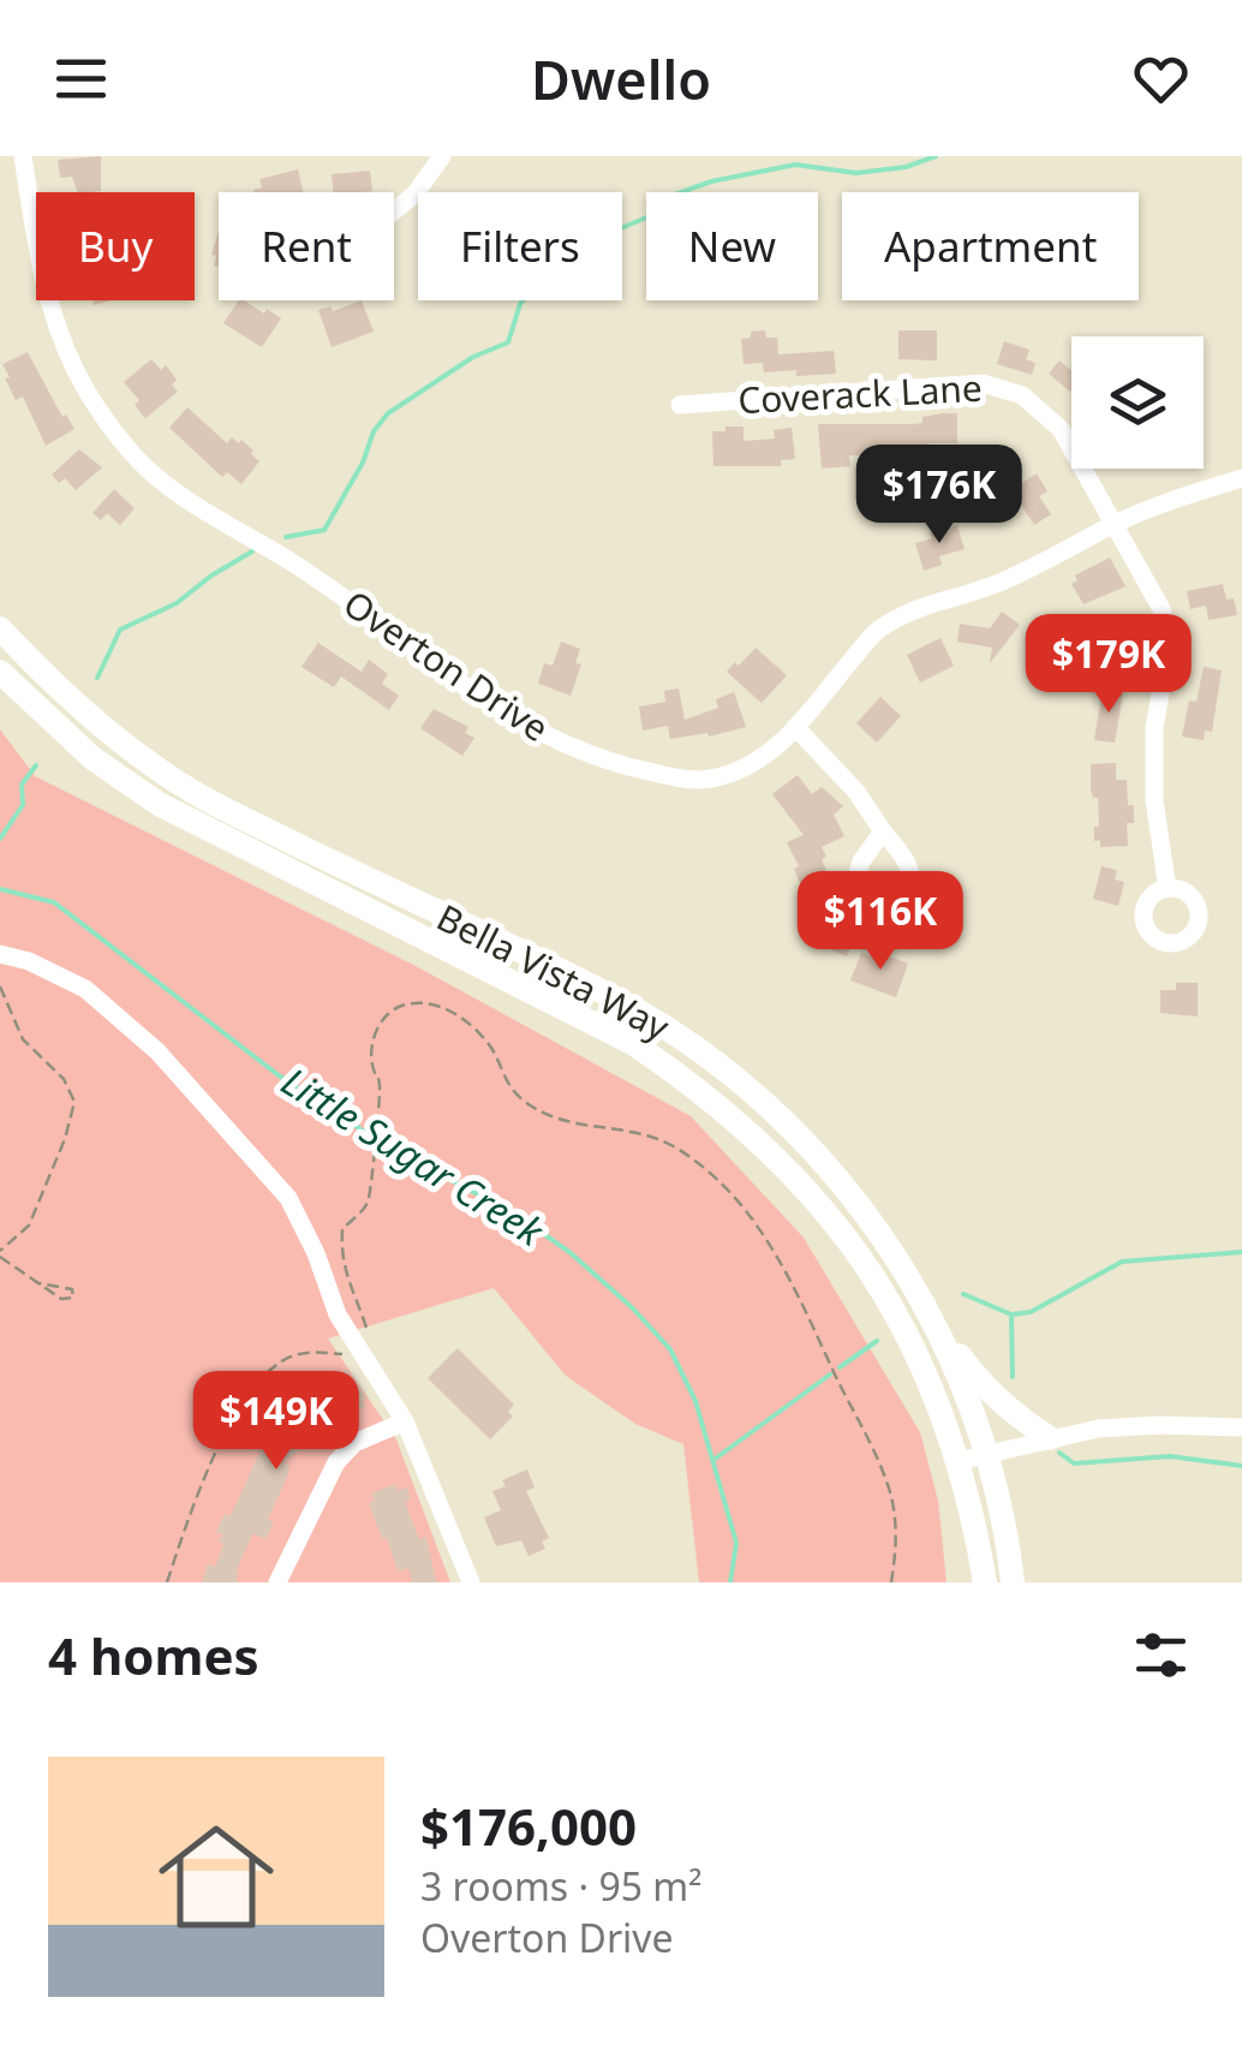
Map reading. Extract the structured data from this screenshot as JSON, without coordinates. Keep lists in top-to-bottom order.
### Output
{
  "streets": {
    "main road": ["Bella Vista Way"],
    "street": ["Coverack Lane", "Overton Drive"]
  },
  "crossings": [
    ["Coverack Lane", "Overton Drive"]
  ],
  "water": ["Little Sugar Creek"],
  "page": {
    "header": "Dwello",
    "chip": [
      "Buy",
      "Rent",
      "Filters",
      "New",
      "Apartment"
    ],
    "price": [
      "$176K",
      "$179K",
      "$116K",
      "$149K"
    ],
    "heading": "4 homes",
    "list": [
      {
        "name": "$176,000",
        "note": "3 rooms · 95 m² · Overton Drive"
      }
    ]
  }
}
